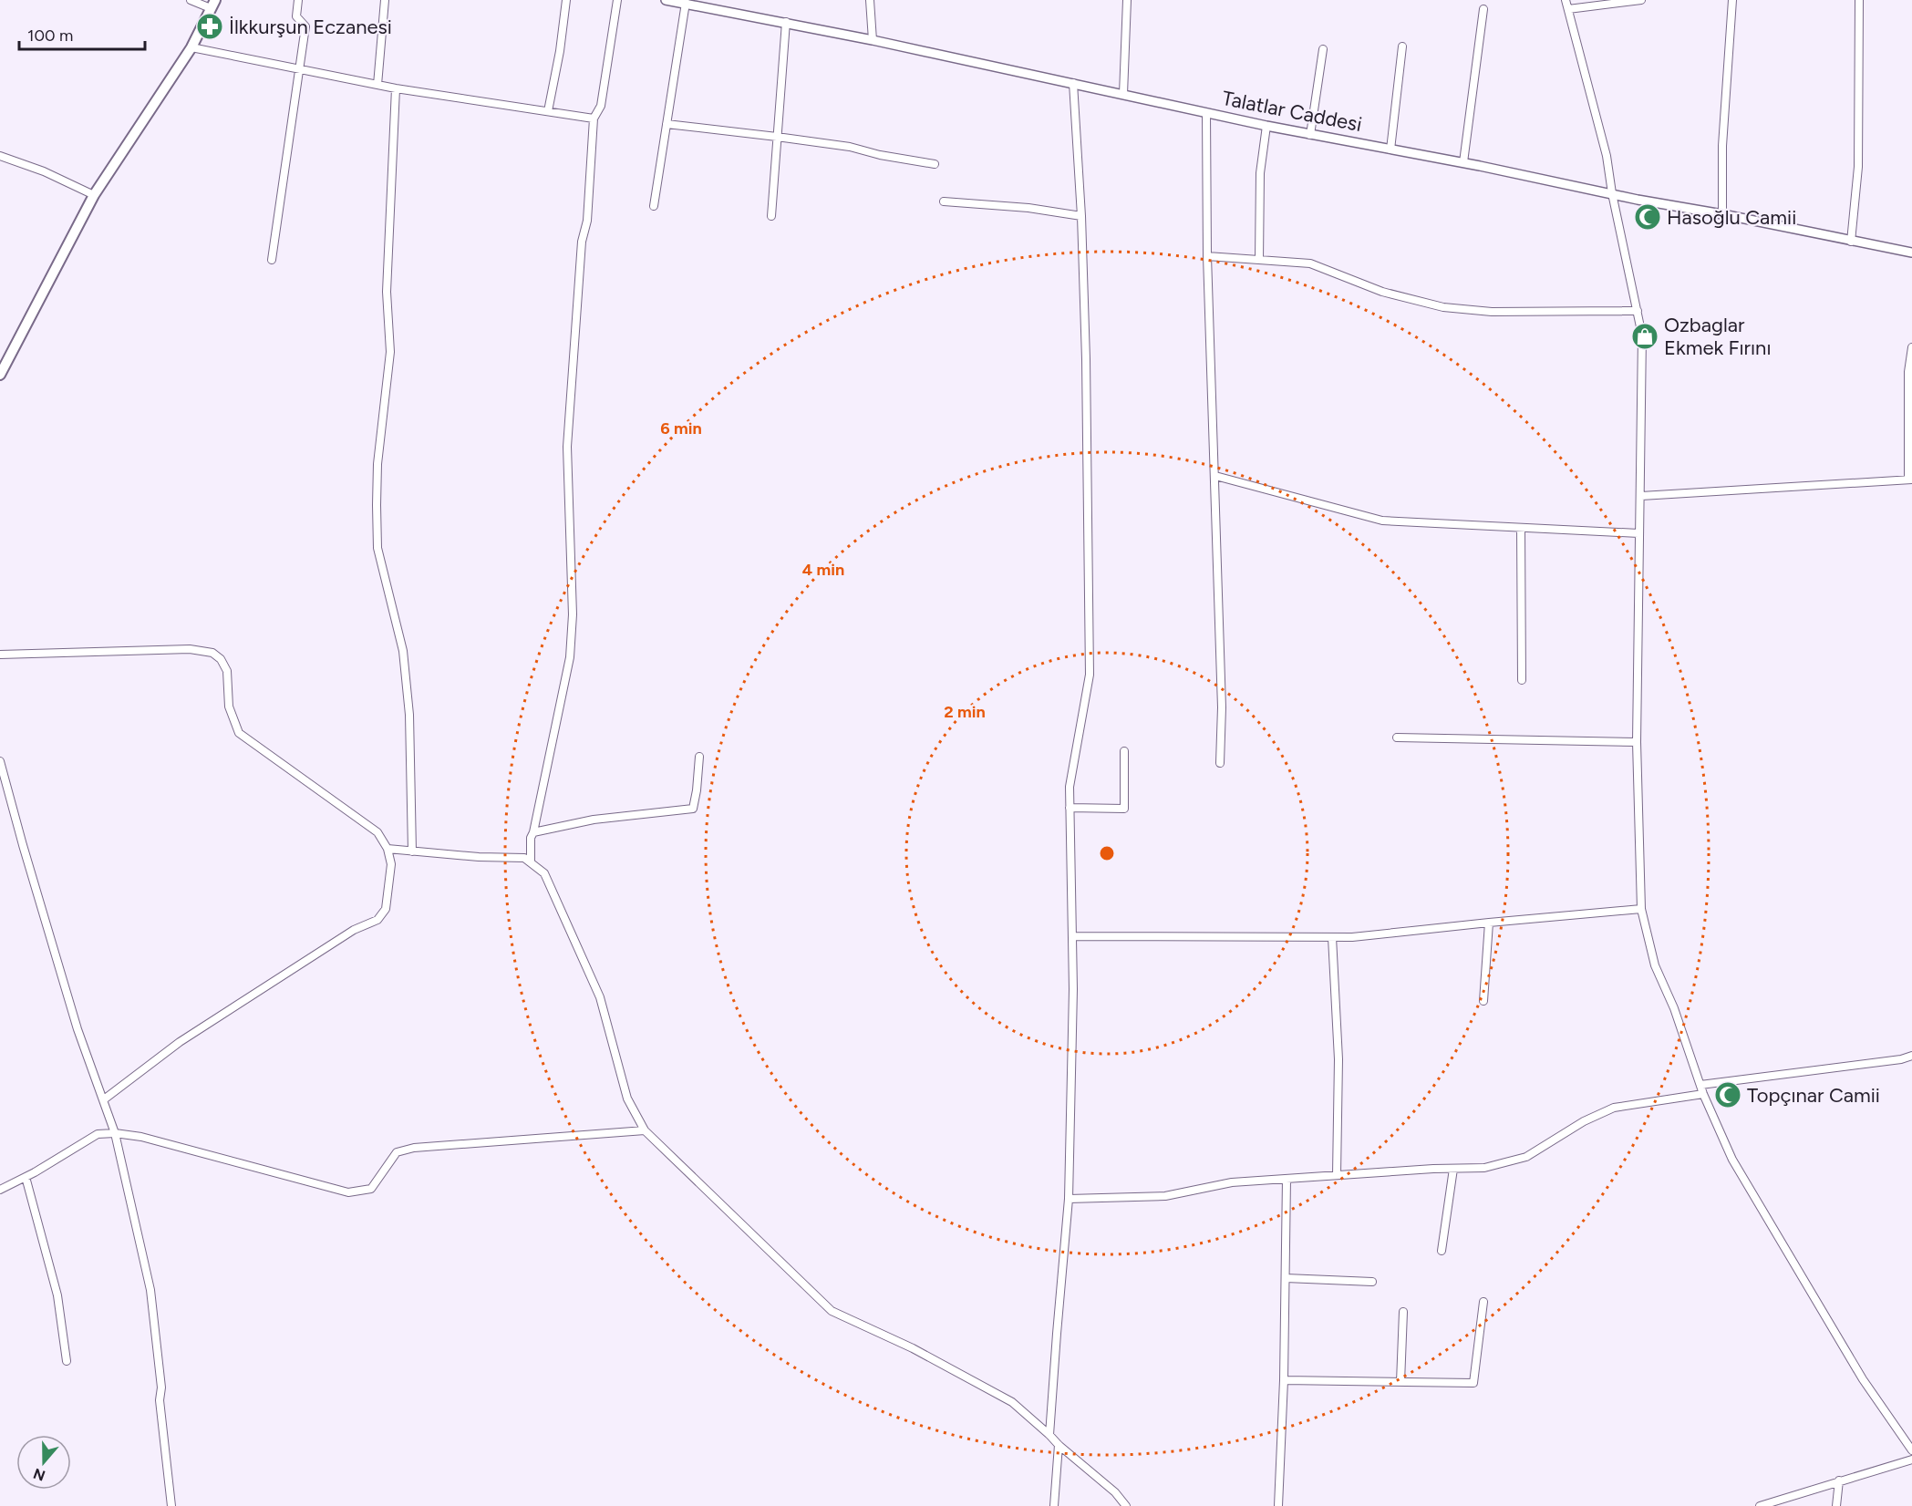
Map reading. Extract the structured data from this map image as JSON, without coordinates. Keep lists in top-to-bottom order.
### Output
{
  "streets": {
    "street": ["Talatlar Caddesi"]
  },
  "places": {
    "pharmacy": ["İlkkurşun Eczanesi"],
    "mosque": ["Hasoğlu Camii", "Topçınar Camii"],
    "shop": ["Ozbaglar Ekmek Fırını"]
  },
  "scale_bar": "100 m",
  "north": "bottom",
  "rings": ["6 min", "4 min", "2 min"]
}
